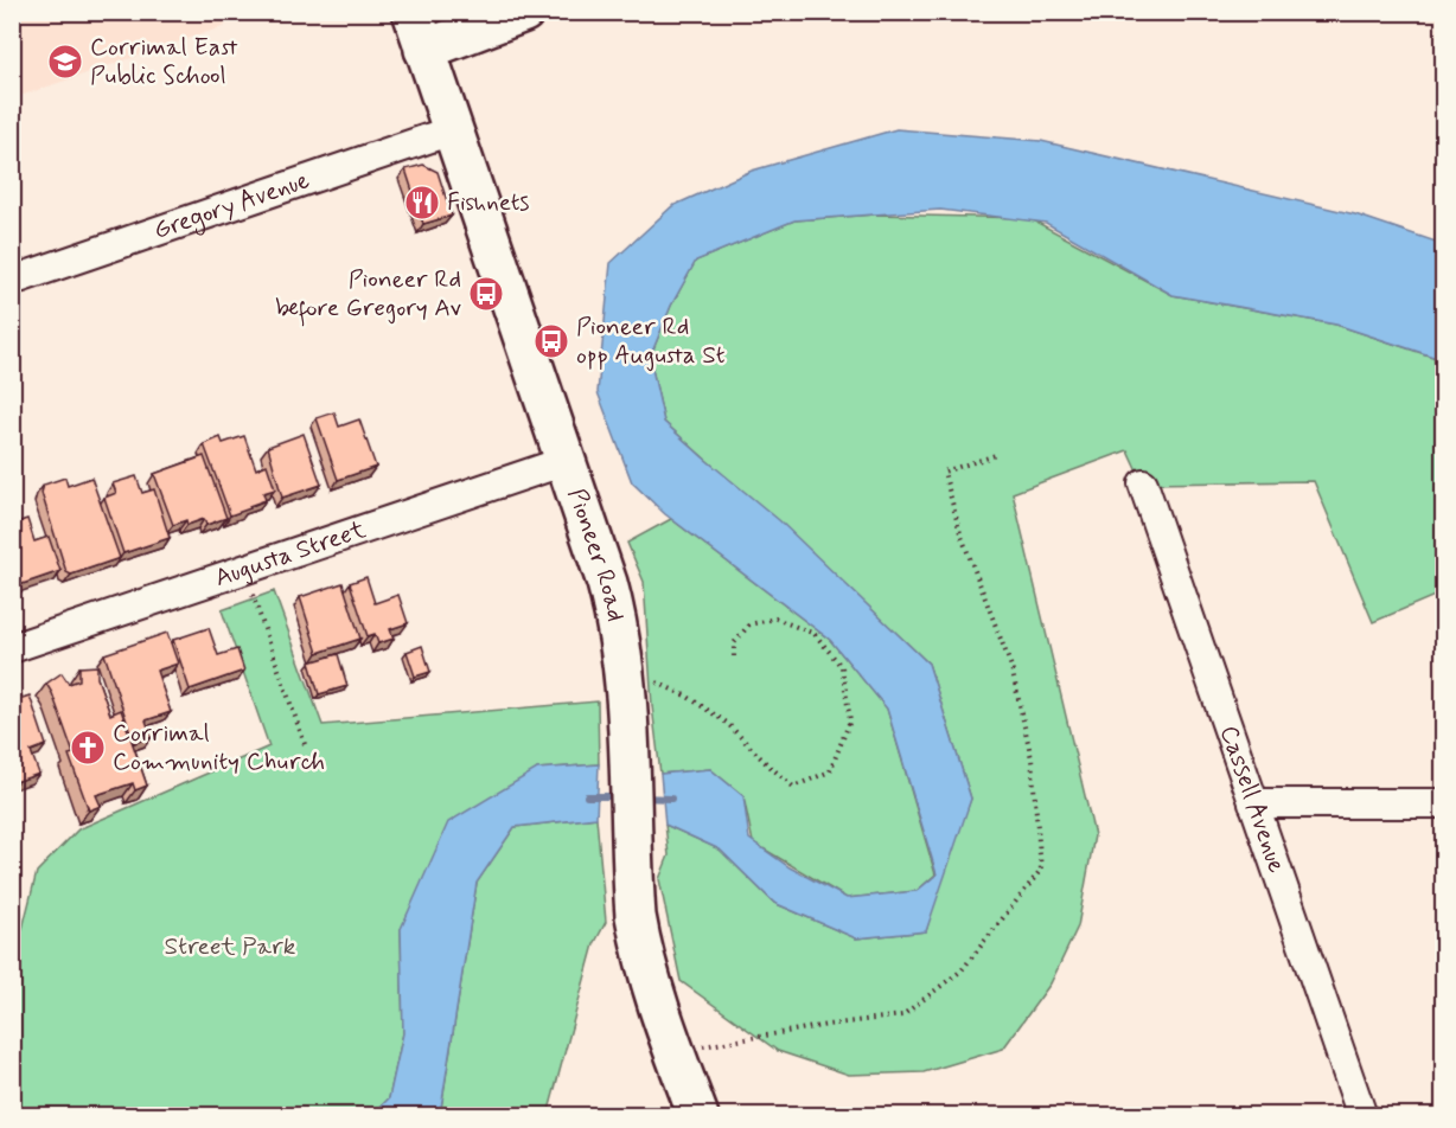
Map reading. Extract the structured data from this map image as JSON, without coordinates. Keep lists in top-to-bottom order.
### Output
{
  "streets": {
    "main road": ["Pioneer Road"],
    "street": ["Gregory Avenue", "Augusta Street", "Cassell Avenue"]
  },
  "crossings": [
    ["Gregory Avenue", "Pioneer Road"],
    ["Augusta Street", "Pioneer Road"]
  ],
  "parks": ["Street Park"],
  "places": {
    "school or university": ["Corrimal East Public School"],
    "restaurant": ["Fishnets"],
    "bus stop": ["Pioneer Rd before Gregory Av", "Pioneer Rd opp Augusta St"],
    "church": ["Corrimal Community Church"]
  }
}
